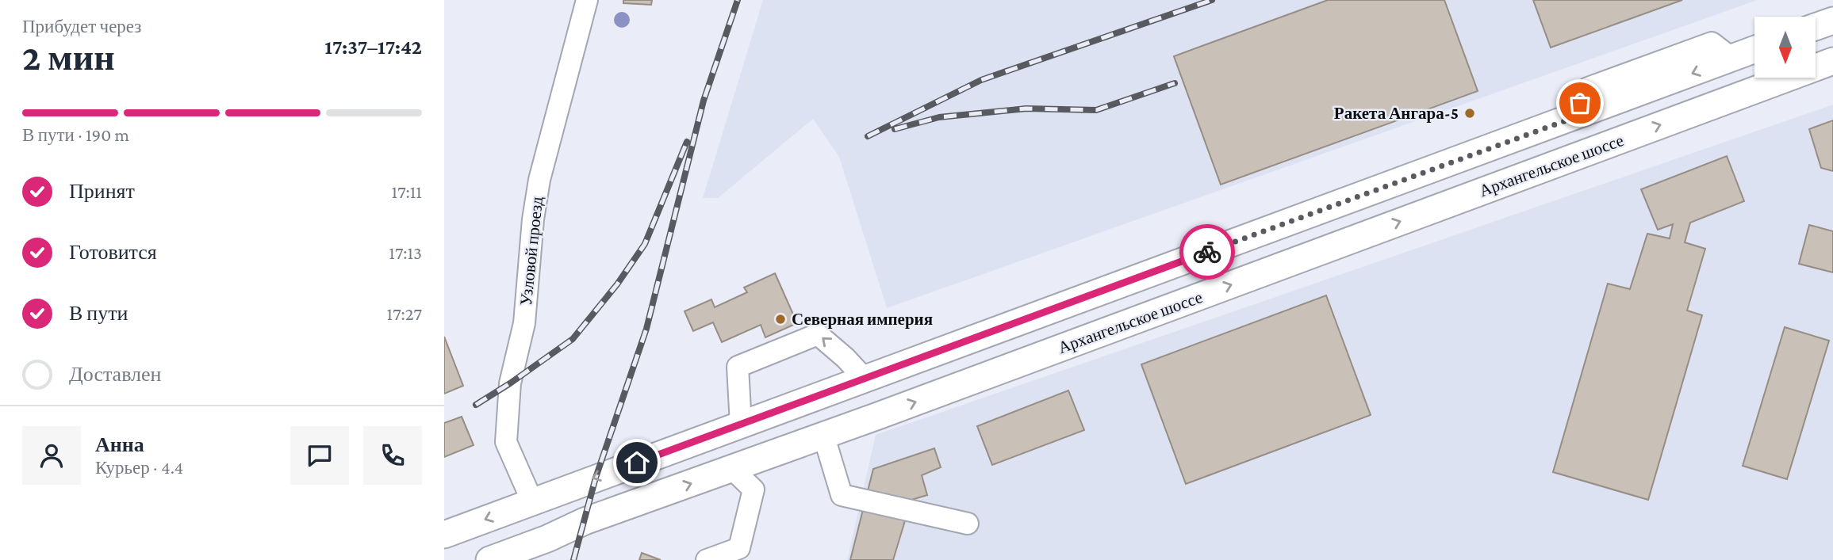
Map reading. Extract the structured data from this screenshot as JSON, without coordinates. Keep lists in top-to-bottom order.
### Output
{
  "streets": {
    "main road": ["Архангельское шоссе"],
    "street": ["Узловой проезд"]
  },
  "places": ["Ракета Ангара-5", "Северная империя"],
  "north": "bottom",
  "page": {
    "heading": ["2 мин", "Прибудет через", "17:37–17:42"],
    "panel": ["Анна", "Курьер · 4.4"],
    "bar": "В пути · 190 m",
    "list": [
      ["Принят", "17:11"],
      ["Готовится", "17:13"],
      ["В пути", "17:27"],
      "Доставлен"
    ]
  }
}
